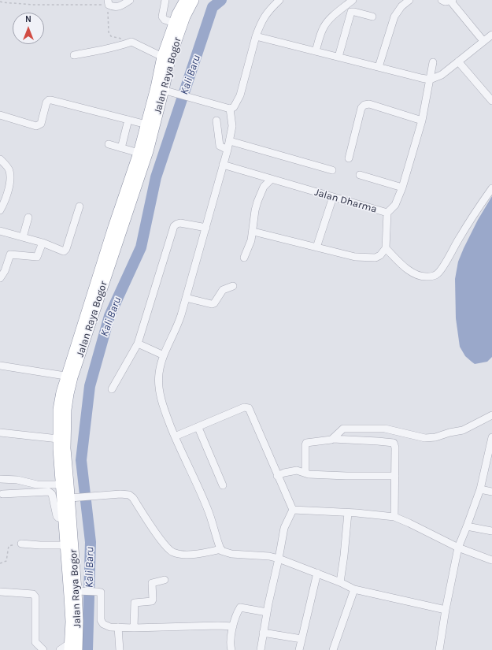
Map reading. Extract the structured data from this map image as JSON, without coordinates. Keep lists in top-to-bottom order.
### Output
{
  "streets": {
    "highway": ["Jalan Raya Bogor"],
    "street": ["Jalan Dharma"]
  },
  "water": ["Kali Baru"],
  "north": "top"
}
